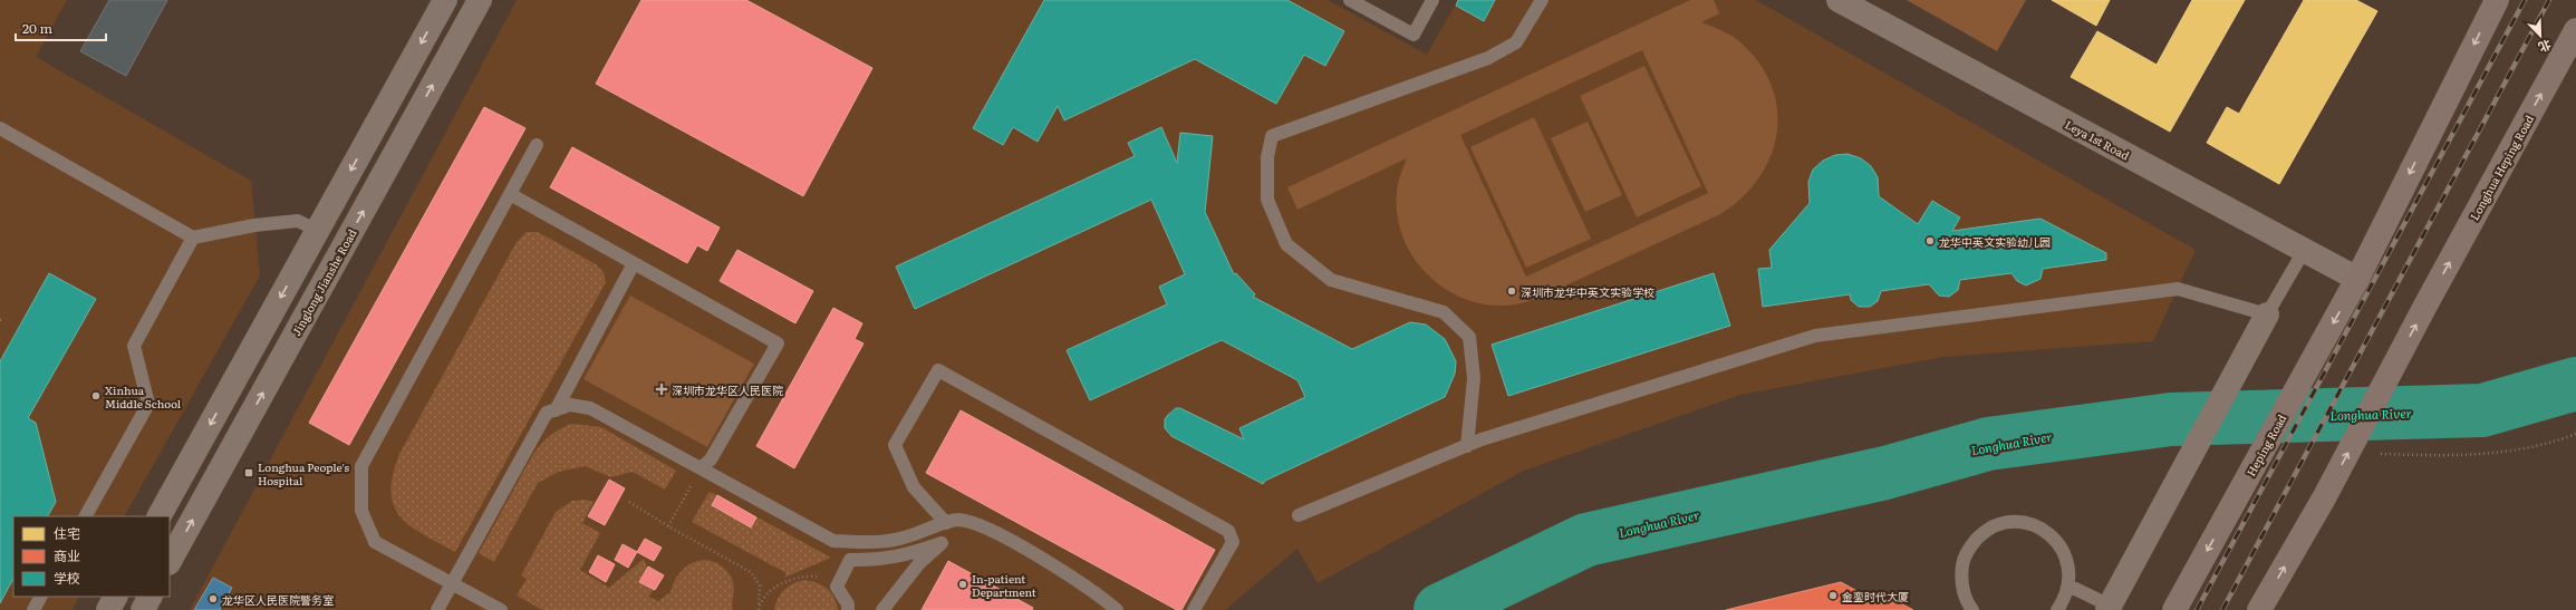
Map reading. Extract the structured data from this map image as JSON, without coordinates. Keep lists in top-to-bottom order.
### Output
{
  "streets": {
    "main road": [
      "Leya 1st Road",
      "Longhua Heping Road",
      "Jinglong Jianshe Road",
      "Heping Road"
    ]
  },
  "crossings": [
    ["Leya 1st Road", "Heping Road"]
  ],
  "water": ["Longhua River"],
  "places": {
    "other": [
      "龙华中英文实验幼儿园",
      "深圳市龙华中英文实验学校",
      "Xinhua Middle School",
      "In-patient Department",
      "金銮时代大厦",
      "龙华区人民医院警务室"
    ],
    "health": ["深圳市龙华区人民医院"],
    "transit": ["Longhua People's Hospital"]
  },
  "legend": ["住宅", "商业", "学校"],
  "scale_bar": "20 m",
  "north": "bottom right"
}
